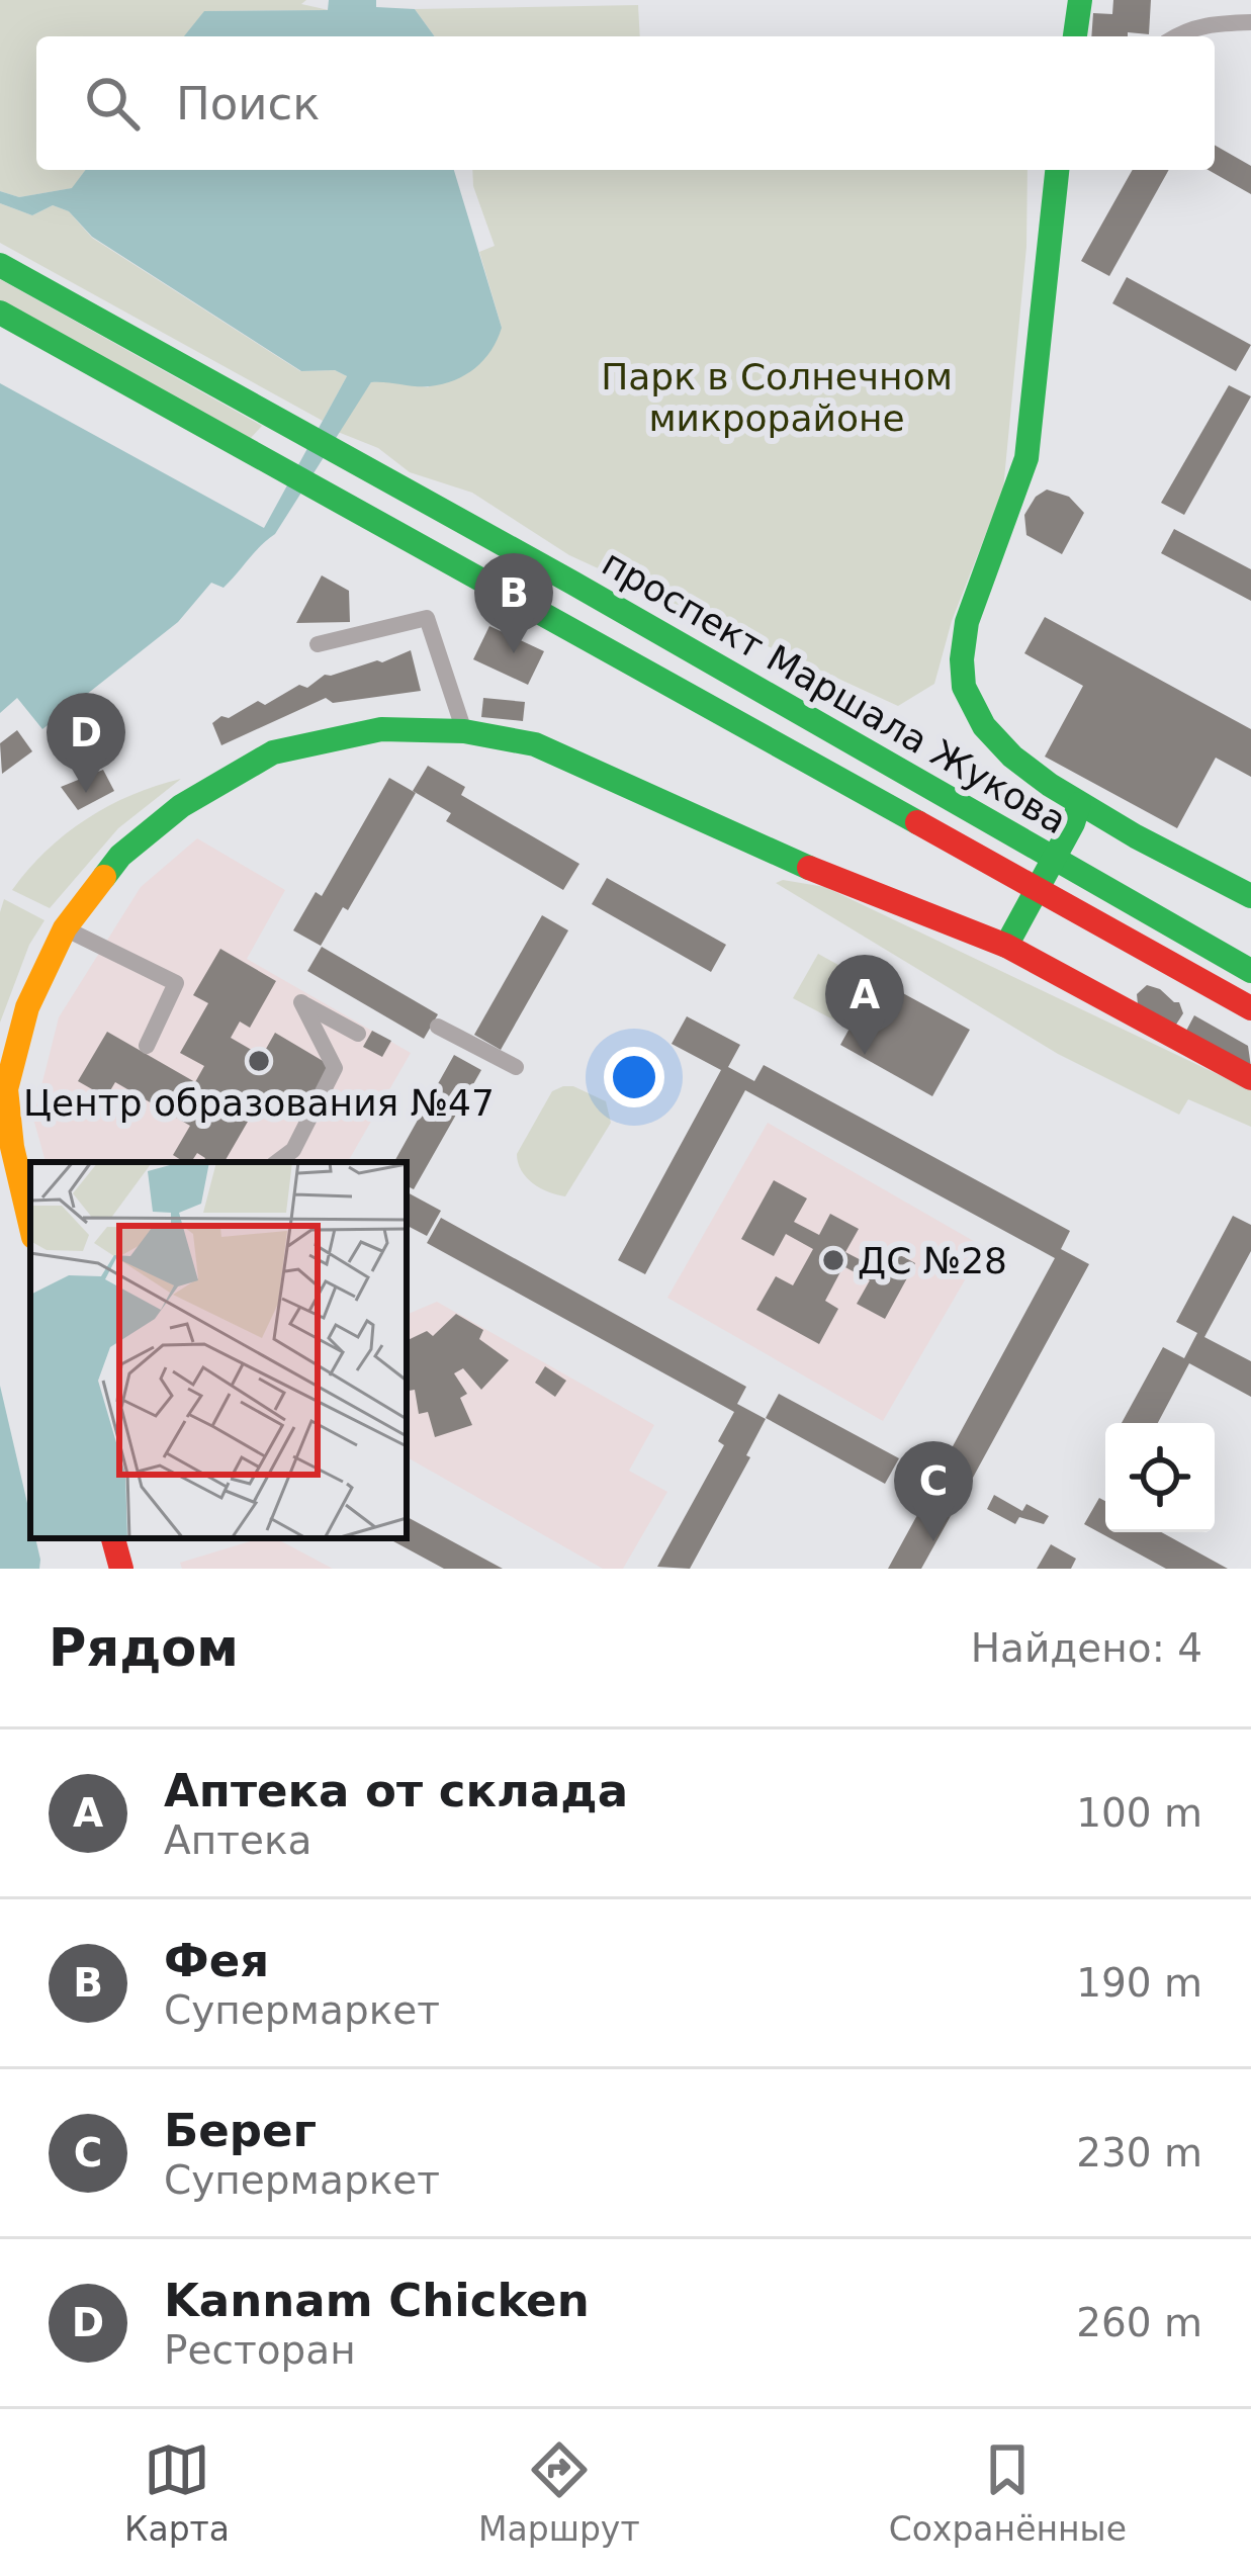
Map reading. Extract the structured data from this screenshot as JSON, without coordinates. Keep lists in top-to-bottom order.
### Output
{
  "streets": {
    "main road": ["проспект Маршала Жукова"]
  },
  "parks": ["Парк в Солнечном микрорайоне"],
  "places": ["Центр образования №47", "ДС №28"],
  "page": {
    "search": "Поиск",
    "pins": [
      "B",
      "D",
      "A",
      "C"
    ],
    "heading": ["Рядом", "Найдено: 4"],
    "list": [
      {
        "mark": "A",
        "name": "Аптека от склада",
        "note": "Аптека",
        "value": "100 m"
      },
      {
        "mark": "B",
        "name": "Фея",
        "note": "Супермаркет",
        "value": "190 m"
      },
      {
        "mark": "C",
        "name": "Берег",
        "note": "Супермаркет",
        "value": "230 m"
      },
      {
        "mark": "D",
        "name": "Kannam Chicken",
        "note": "Ресторан",
        "value": "260 m"
      }
    ],
    "nav": ["Карта", "Маршрут", "Сохранённые"]
  }
}
